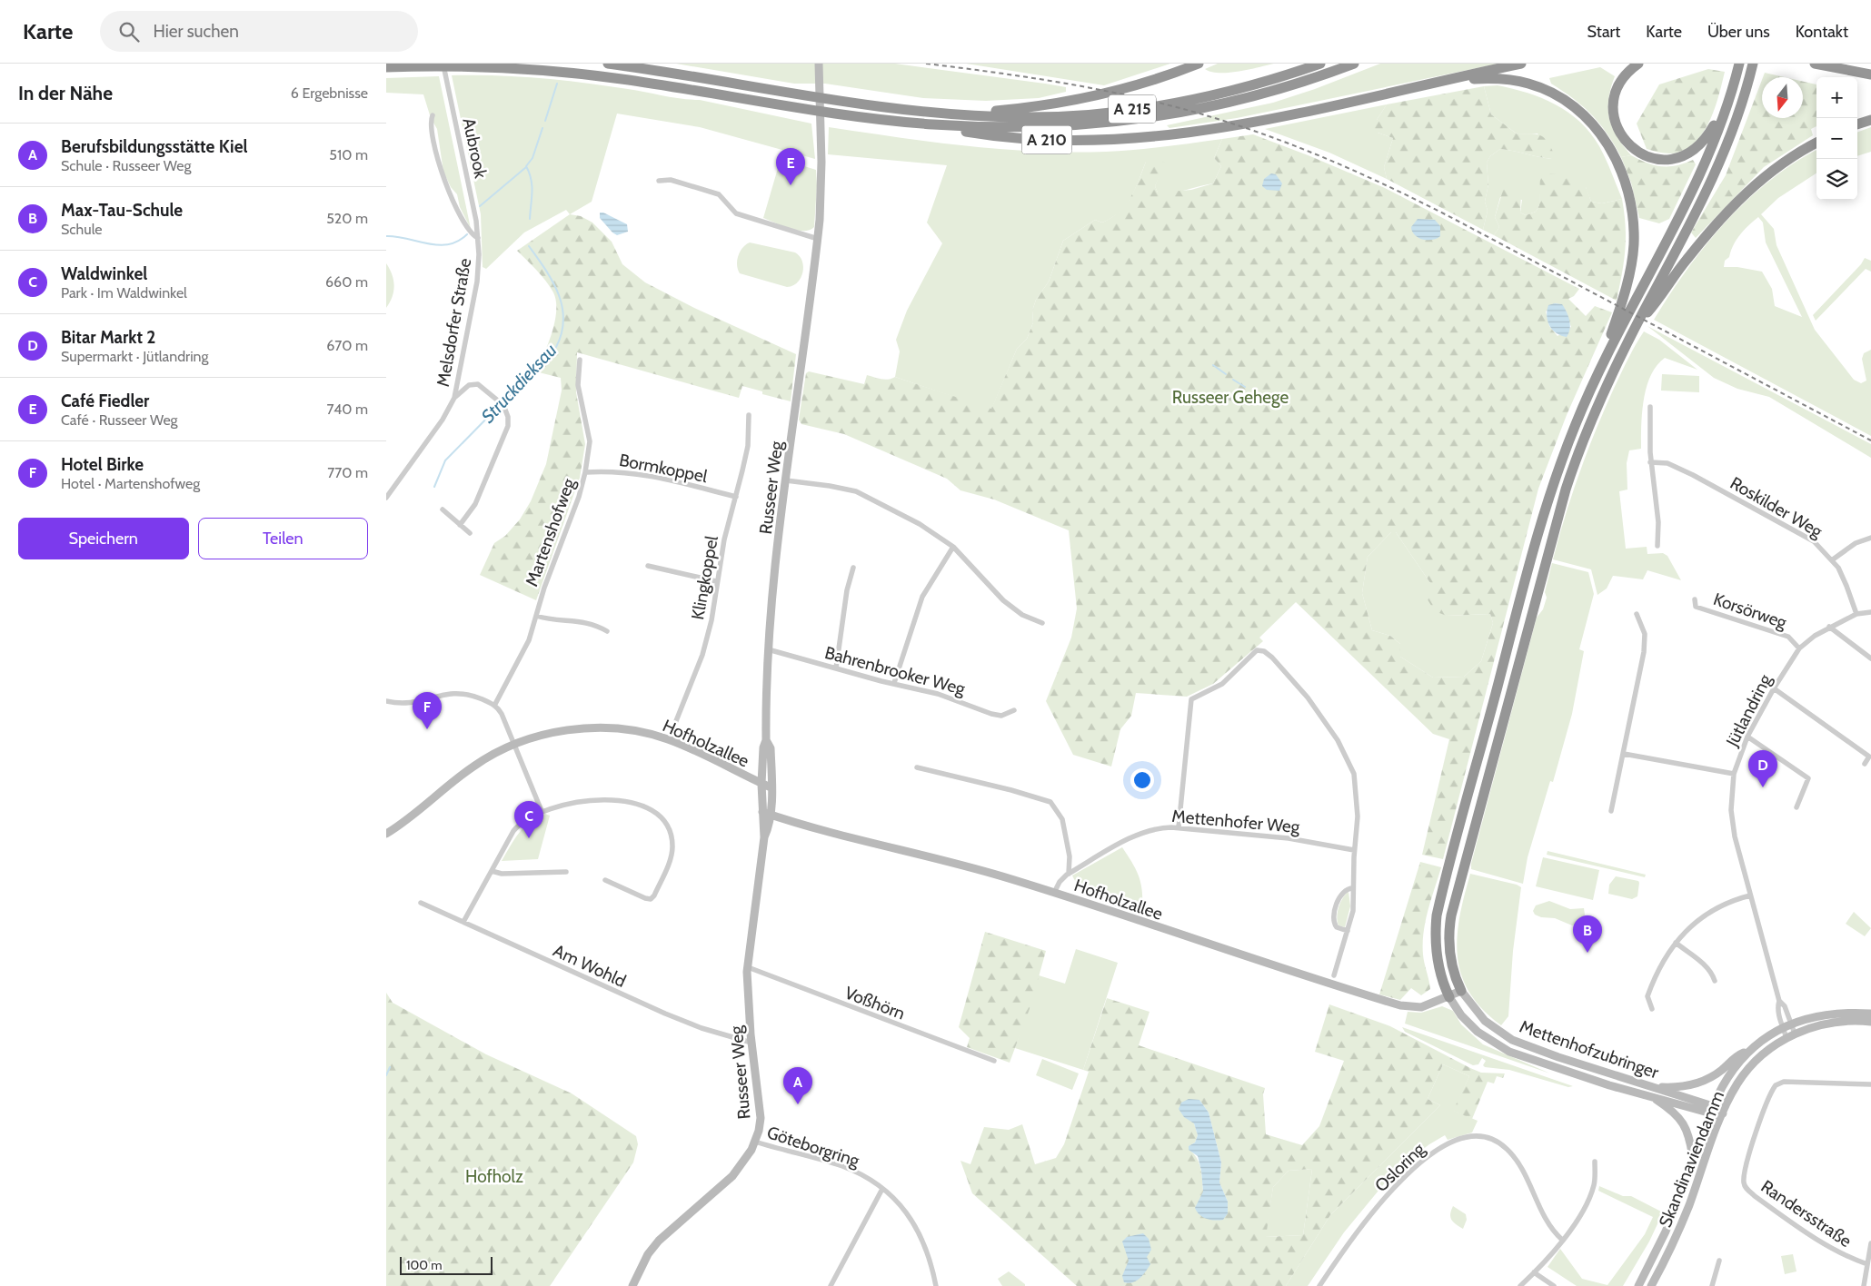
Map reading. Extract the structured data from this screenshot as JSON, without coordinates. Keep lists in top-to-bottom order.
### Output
{
  "streets": {
    "highway": ["A 215", "A 210"],
    "street": [
      "Aubrook",
      "Melsdorfer Straße",
      "Bormkoppel",
      "Russeer Weg",
      "Roskilder Weg",
      "Martenshofweg",
      "Klingkoppel",
      "Korsörweg",
      "Bahrenbrooker Weg",
      "Jütlandring",
      "Hofholzallee",
      "Mettenhofer Weg",
      "Am Wohld",
      "Voßhörn",
      "Mettenhofzubringer",
      "Göteborgring",
      "Skandinaviendamm",
      "Osloring",
      "Randersstraße"
    ]
  },
  "crossings": [
    ["A 215", "A 210"],
    ["Aubrook", "Melsdorfer Straße"],
    ["Bormkoppel", "Martenshofweg"],
    ["Bormkoppel", "Klingkoppel"],
    ["Russeer Weg", "Bahrenbrooker Weg"],
    ["Russeer Weg", "Hofholzallee"],
    ["Russeer Weg", "Am Wohld"],
    ["Russeer Weg", "Voßhörn"],
    ["Russeer Weg", "Göteborgring"],
    ["Roskilder Weg", "Jütlandring"],
    ["Klingkoppel", "Hofholzallee"],
    ["Korsörweg", "Jütlandring"],
    ["Jütlandring", "Skandinaviendamm"],
    ["Hofholzallee", "Mettenhofer Weg"],
    ["Hofholzallee", "Mettenhofzubringer"],
    ["Mettenhofzubringer", "Skandinaviendamm"]
  ],
  "water": ["Struckdieksau"],
  "parks": ["Russeer Gehege", "Hofholz"],
  "scale_bar": "100 m",
  "north": "bottom",
  "page": {
    "header": "Karte",
    "search": "Hier suchen",
    "nav": [
      "Start",
      "Karte",
      "Über uns",
      "Kontakt"
    ],
    "heading": ["In der Nähe", "6 Ergebnisse"],
    "map_buttons": ["+", "−"],
    "list": [
      {
        "mark": "A",
        "name": "Berufsbildungsstätte Kiel",
        "note": "Schule · Russeer Weg",
        "value": "510 m"
      },
      {
        "mark": "B",
        "name": "Max-Tau-Schule",
        "note": "Schule",
        "value": "520 m"
      },
      {
        "mark": "C",
        "name": "Waldwinkel",
        "note": "Park · Im Waldwinkel",
        "value": "660 m"
      },
      {
        "mark": "D",
        "name": "Bitar Markt 2",
        "note": "Supermarkt · Jütlandring",
        "value": "670 m"
      },
      {
        "mark": "E",
        "name": "Café Fiedler",
        "note": "Café · Russeer Weg",
        "value": "740 m"
      },
      {
        "mark": "F",
        "name": "Hotel Birke",
        "note": "Hotel · Martenshofweg",
        "value": "770 m"
      }
    ],
    "pins": [
      "E",
      "F",
      "D",
      "C",
      "B",
      "A"
    ],
    "buttons": ["Speichern", "Teilen"],
    "scale": "100 m"
  }
}
